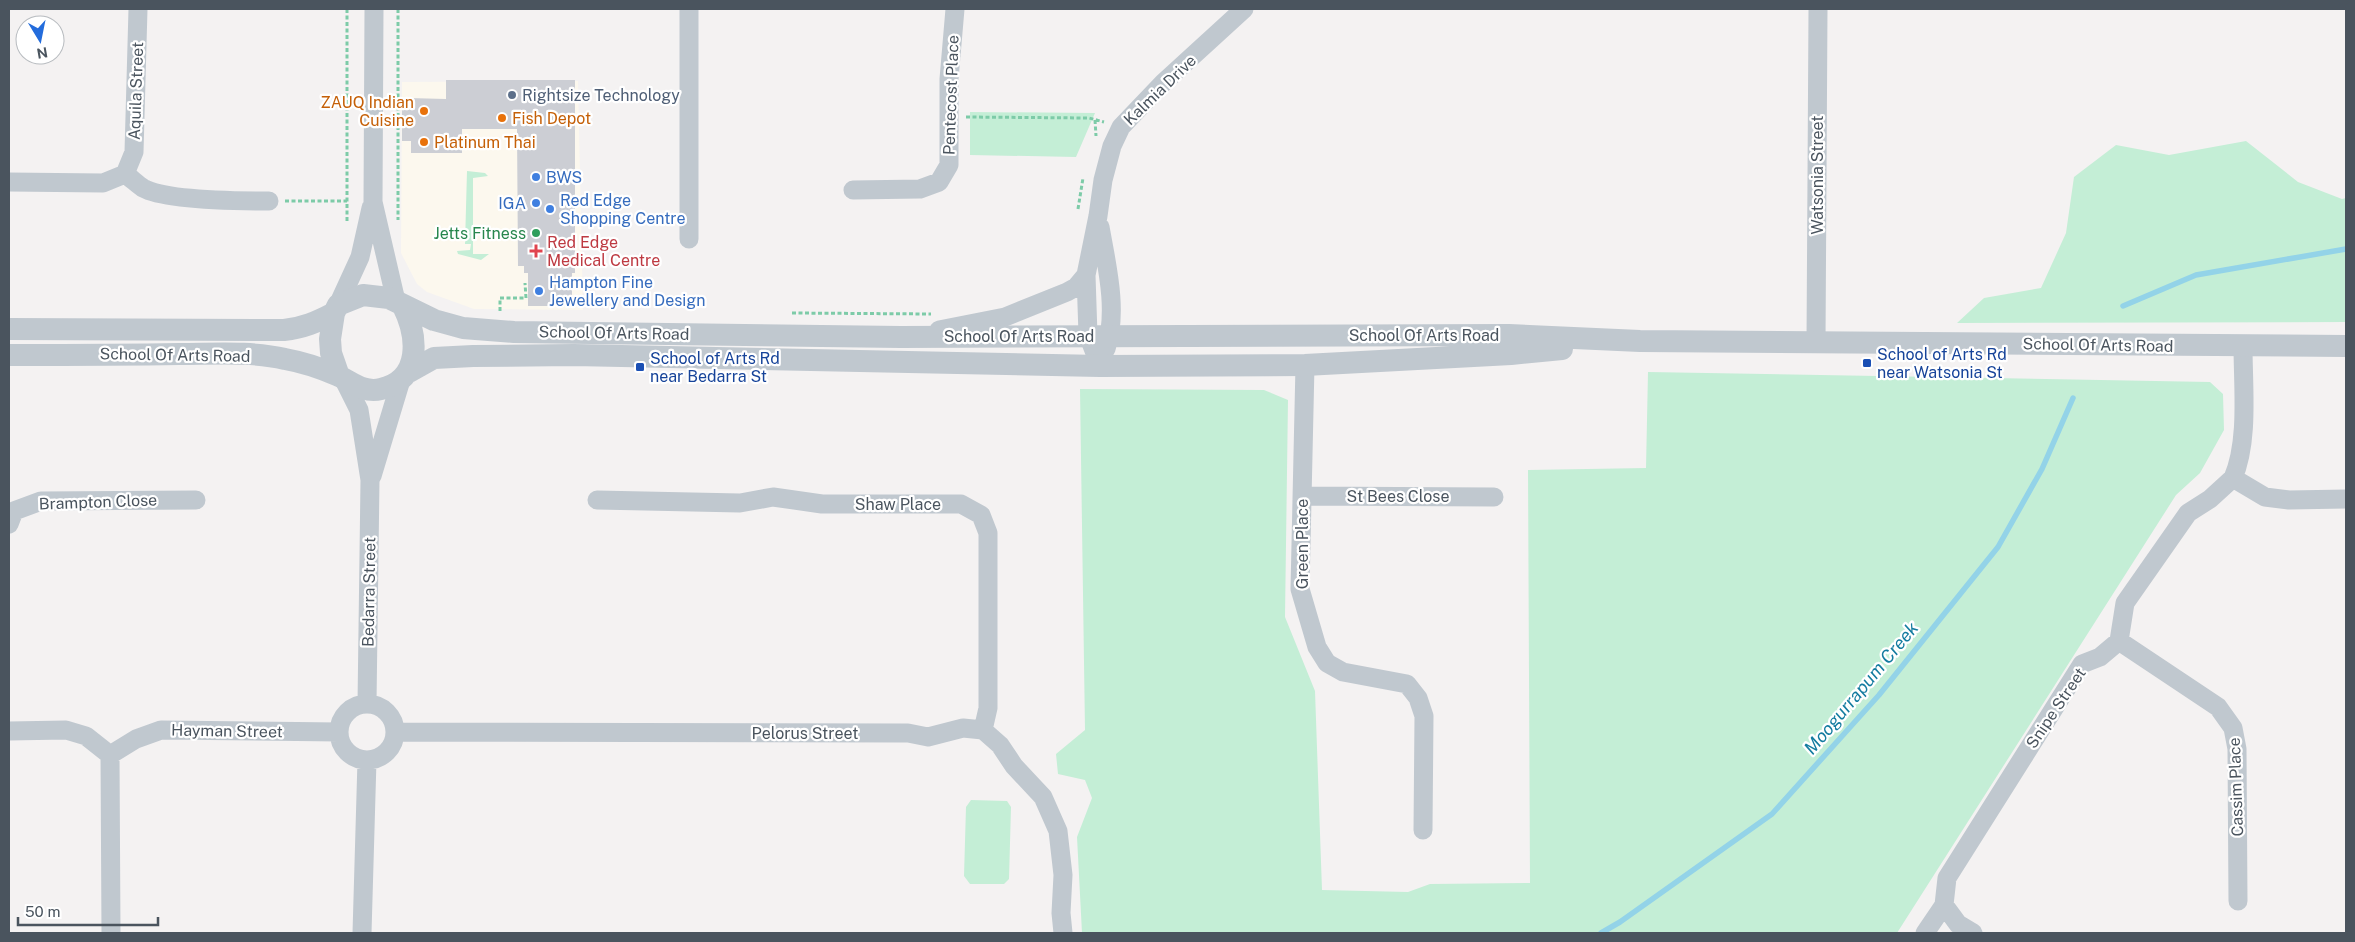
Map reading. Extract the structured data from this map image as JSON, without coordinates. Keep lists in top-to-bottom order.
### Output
{
  "streets": {
    "street": [
      "Kalmia Drive",
      "Aquila Street",
      "Pentecost Place",
      "Watsonia Street",
      "School Of Arts Road",
      "St Bees Close",
      "Brampton Close",
      "Shaw Place",
      "Green Place",
      "Bedarra Street",
      "Snipe Street",
      "Hayman Street",
      "Pelorus Street",
      "Cassim Place"
    ]
  },
  "crossings": [
    ["Kalmia Drive", "School Of Arts Road"],
    ["Watsonia Street", "School Of Arts Road"],
    ["School Of Arts Road", "Green Place"],
    ["School Of Arts Road", "Bedarra Street"],
    ["St Bees Close", "Green Place"],
    ["Shaw Place", "Pelorus Street"],
    ["Bedarra Street", "Hayman Street"],
    ["Bedarra Street", "Pelorus Street"],
    ["Snipe Street", "Cassim Place"],
    ["Hayman Street", "Pelorus Street"]
  ],
  "water": ["Moogurrapum Creek"],
  "places": {
    "other": [
      "Rightsize Technology",
      "ZAUQ Indian Cuisine",
      "Fish Depot",
      "Platinum Thai",
      "BWS",
      "IGA",
      "Red Edge Shopping Centre",
      "Jetts Fitness",
      "Hampton Fine Jewellery and Design"
    ],
    "health": ["Red Edge Medical Centre"],
    "transit": ["School of Arts Rd near Watsonia St", "School of Arts Rd near Bedarra St"]
  },
  "scale_bar": "50 m",
  "north": "bottom"
}
